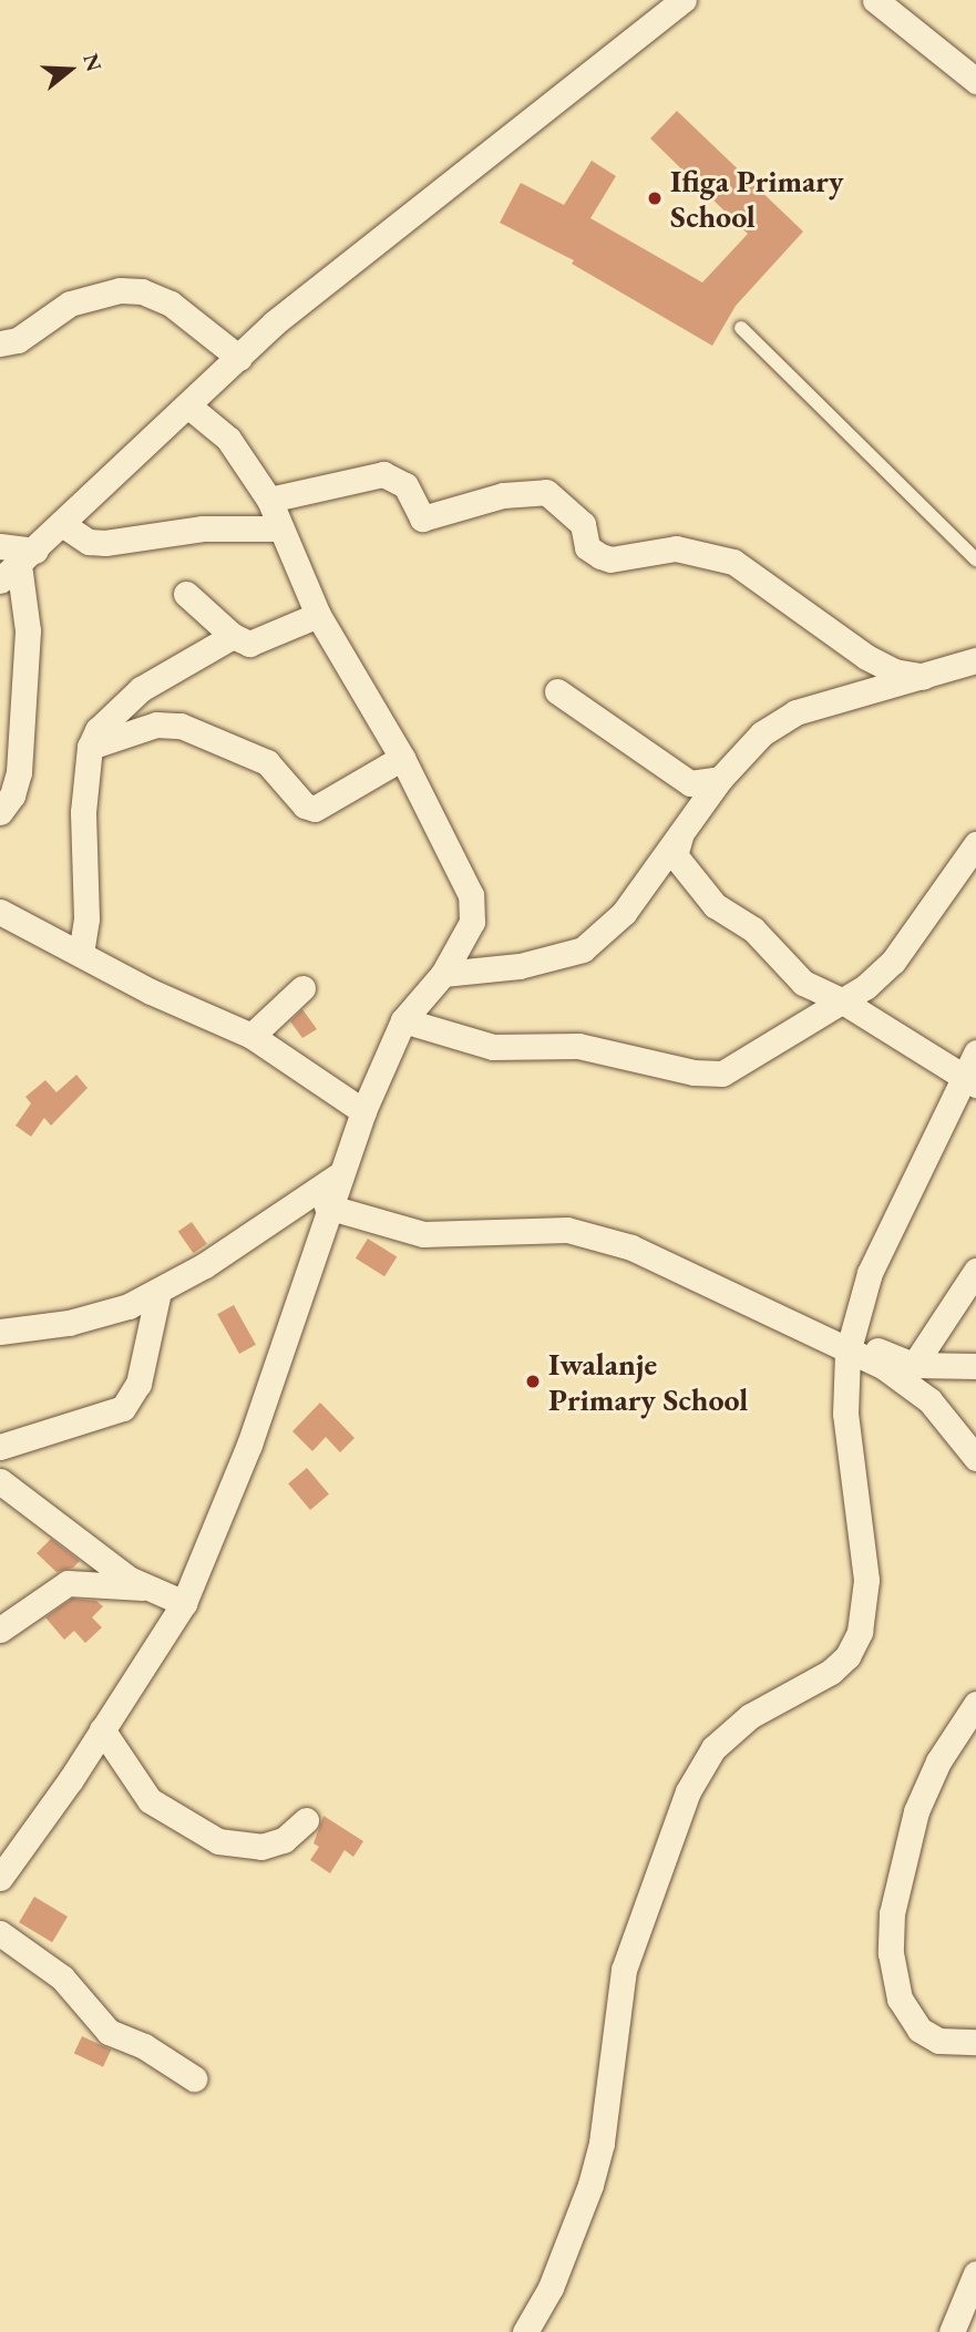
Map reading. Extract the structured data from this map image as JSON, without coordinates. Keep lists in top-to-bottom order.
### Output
{
  "places": ["Ifiga Primary School", "Iwalanje Primary School"],
  "north": "right"
}
